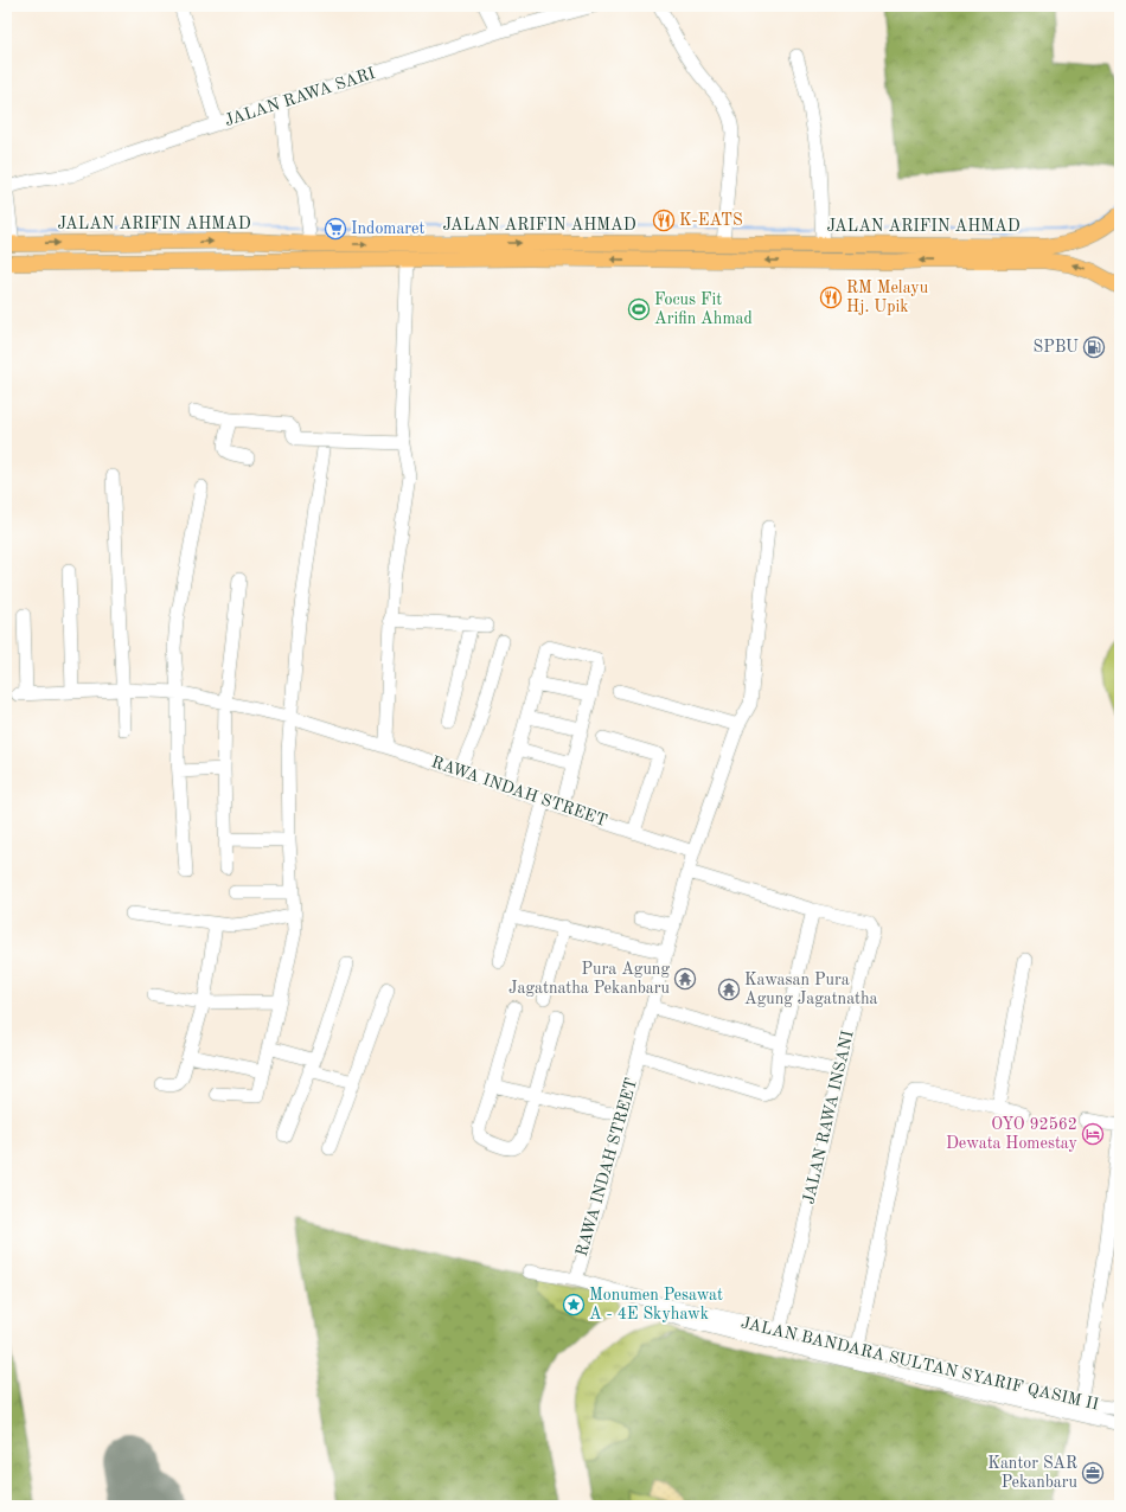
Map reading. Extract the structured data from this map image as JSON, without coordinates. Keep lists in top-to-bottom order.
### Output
{
  "streets": {
    "main road": ["JALAN ARIFIN AHMAD"],
    "street": [
      "JALAN RAWA SARI",
      "RAWA INDAH STREET",
      "JALAN RAWA INSANI",
      "JALAN BANDARA SULTAN SYARIF QASIM II"
    ]
  },
  "crossings": [
    ["RAWA INDAH STREET", "JALAN RAWA INSANI"],
    ["JALAN RAWA INSANI", "JALAN BANDARA SULTAN SYARIF QASIM II"]
  ],
  "places": {
    "restaurant": ["K-EATS", "RM Melayu Hj. Upik"],
    "supermarket": ["Indomaret"],
    "sports": ["Focus Fit Arifin Ahmad"],
    "fuel station": ["SPBU"],
    "temple": ["Pura Agung Jagatnatha Pekanbaru", "Kawasan Pura Agung Jagatnatha"],
    "hotel": ["OYO 92562 Dewata Homestay"],
    "place": ["Monumen Pesawat A - 4E Skyhawk"],
    "office": ["Kantor SAR Pekanbaru"]
  }
}
